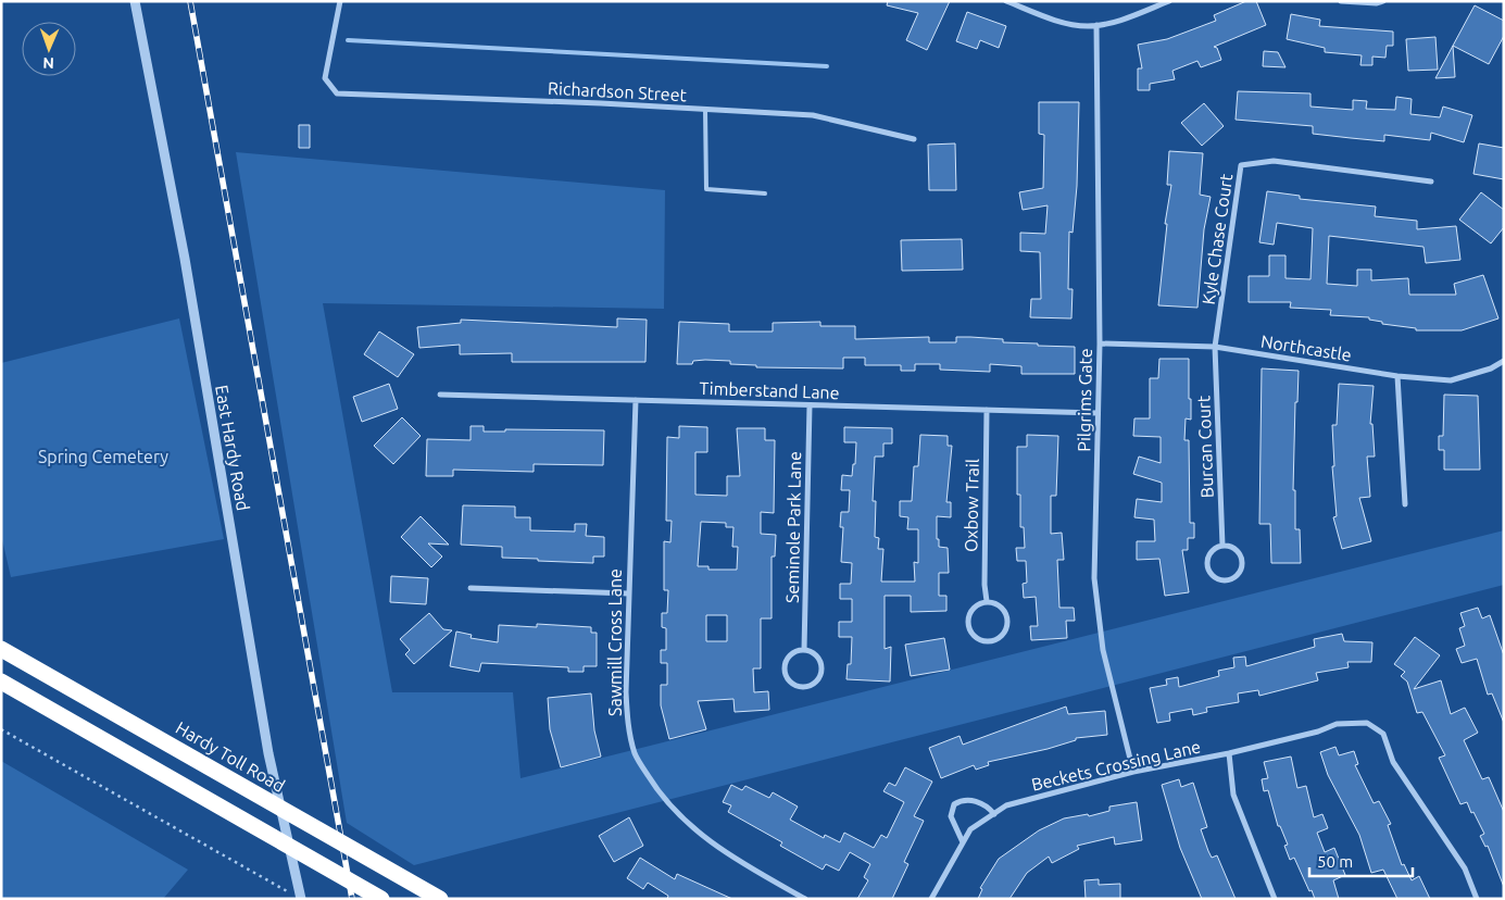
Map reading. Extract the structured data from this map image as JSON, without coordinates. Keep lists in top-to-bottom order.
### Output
{
  "streets": {
    "highway": ["Hardy Toll Road"],
    "street": [
      "Richardson Street",
      "Kyle Chase Court",
      "Northcastle",
      "Timberstand Lane",
      "Pilgrims Gate",
      "Burcan Court",
      "East Hardy Road",
      "Oxbow Trail",
      "Seminole Park Lane",
      "Sawmill Cross Lane",
      "Beckets Crossing Lane"
    ]
  },
  "crossings": [
    ["Kyle Chase Court", "Northcastle"],
    ["Kyle Chase Court", "Burcan Court"],
    ["Northcastle", "Pilgrims Gate"],
    ["Northcastle", "Burcan Court"],
    ["Timberstand Lane", "Pilgrims Gate"],
    ["Timberstand Lane", "Oxbow Trail"],
    ["Timberstand Lane", "Seminole Park Lane"],
    ["Timberstand Lane", "Sawmill Cross Lane"],
    ["Pilgrims Gate", "Beckets Crossing Lane"]
  ],
  "parks": ["Spring Cemetery"],
  "scale_bar": "50 m",
  "north": "bottom"
}
